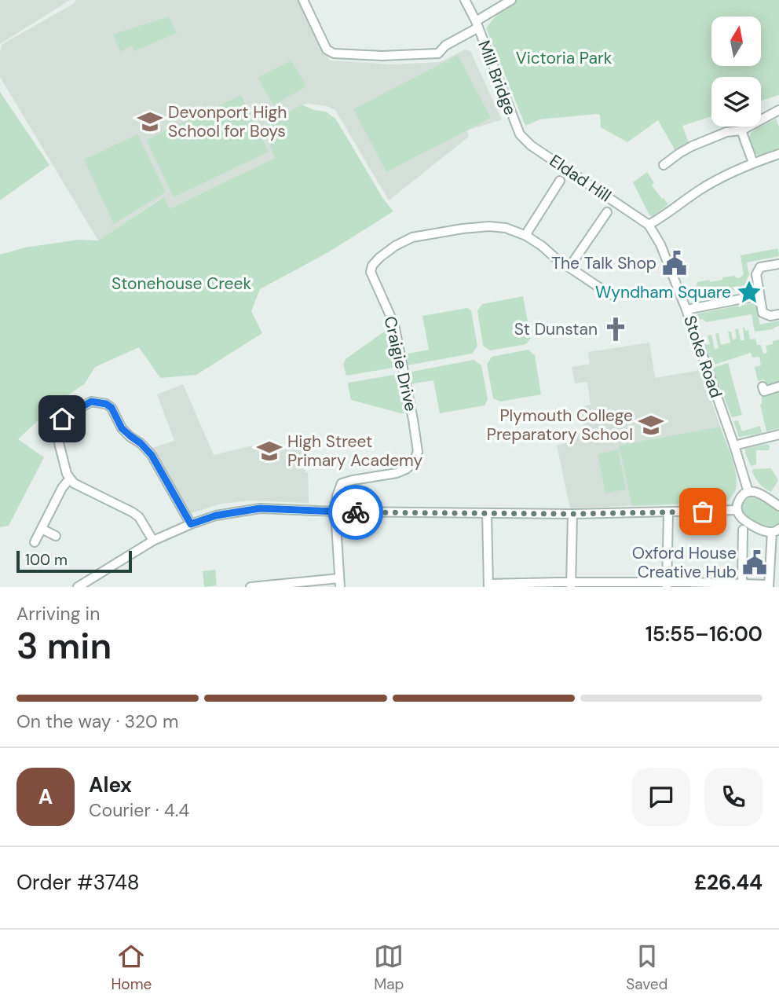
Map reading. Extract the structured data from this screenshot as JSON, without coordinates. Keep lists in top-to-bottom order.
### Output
{
  "streets": {
    "street": [
      "Mill Bridge",
      "Eldad Hill",
      "Stoke Road",
      "Craigie Drive"
    ]
  },
  "crossings": [
    ["Mill Bridge", "Eldad Hill"],
    ["Eldad Hill", "Stoke Road"]
  ],
  "parks": ["Victoria Park", "Stonehouse Creek"],
  "places": {
    "school or university": ["Devonport High School for Boys", "Plymouth College Preparatory School", "High Street Primary Academy"],
    "public building": ["The Talk Shop", "Oxford House Creative Hub"],
    "place": ["Wyndham Square"],
    "church": ["St Dunstan"]
  },
  "scale_bar": "100 m",
  "north": "top",
  "page": {
    "scale": "100 m",
    "heading": ["3 min", "Arriving in", "15:55–16:00"],
    "panel": [
      "Alex",
      "Courier · 4.4",
      "Order #3748",
      "£26.44"
    ],
    "bar": "On the way · 320 m",
    "round": "A",
    "tabs": ["Home", "Map", "Saved"]
  }
}
